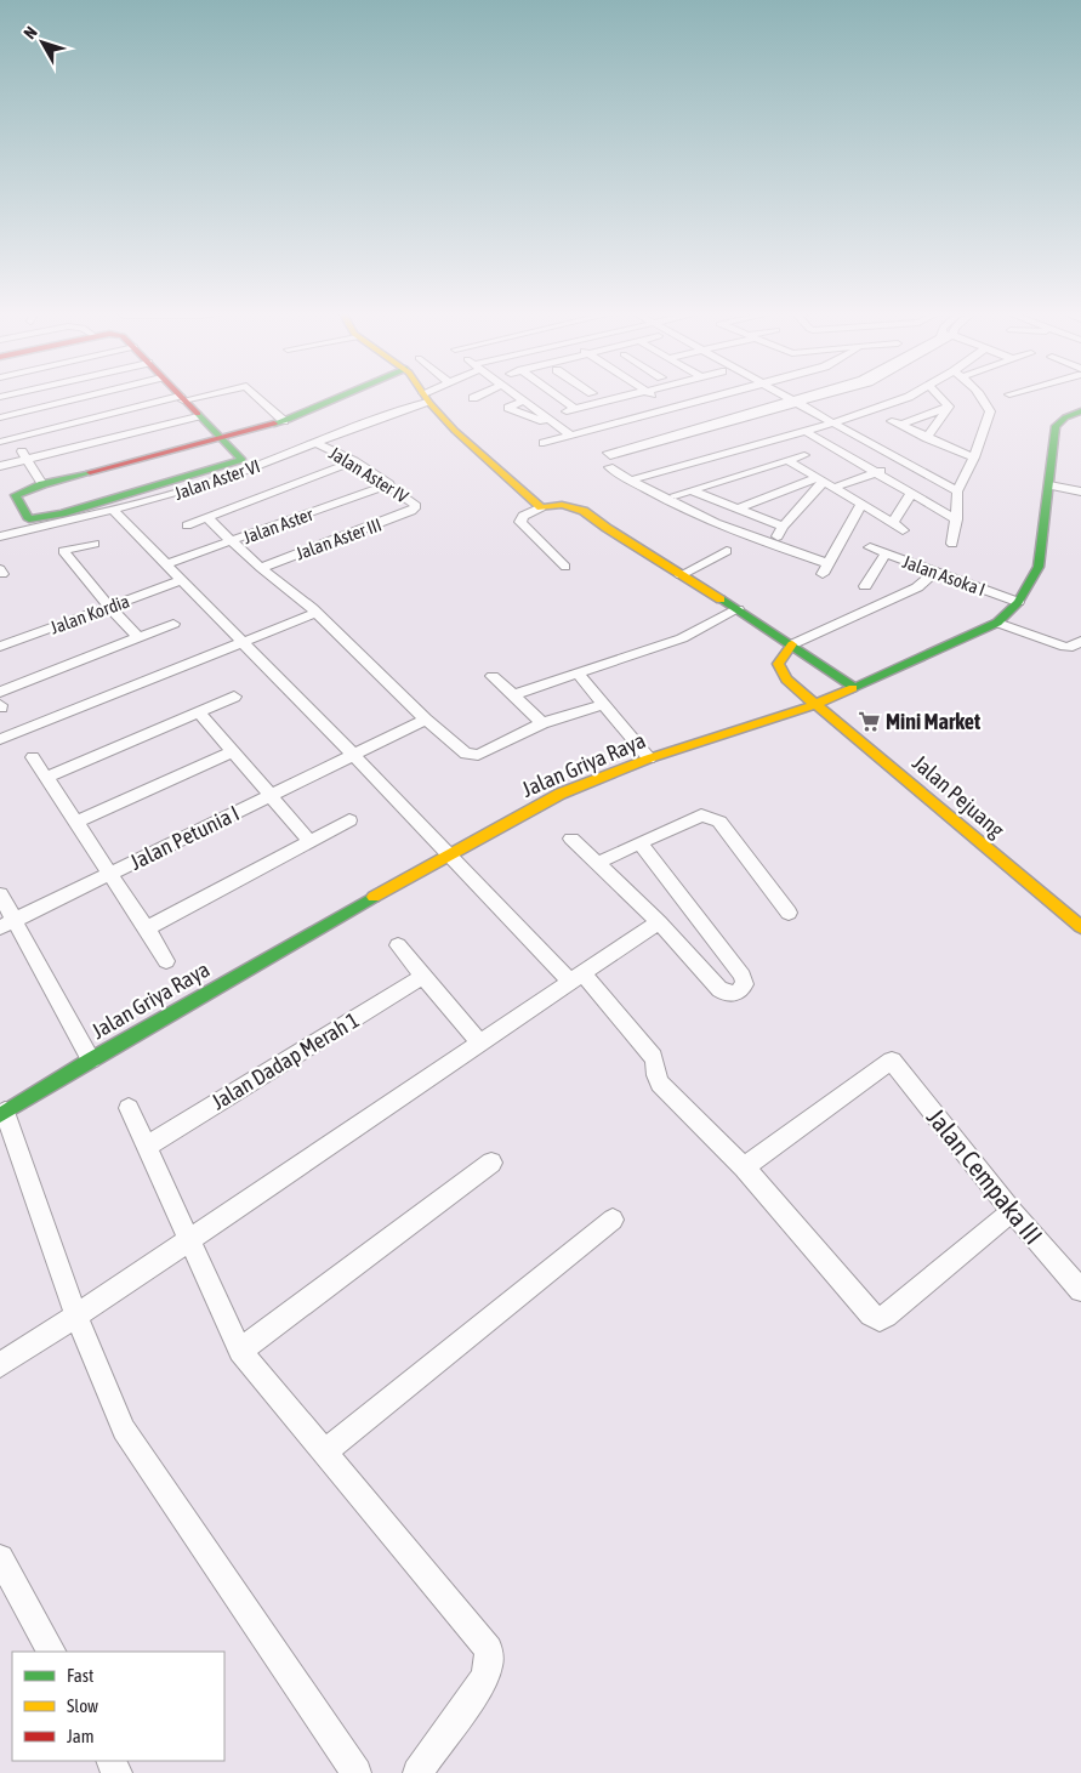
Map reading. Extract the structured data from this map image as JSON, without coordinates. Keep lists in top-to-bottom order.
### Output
{
  "streets": {
    "street": [
      "Jalan Aster IV",
      "Jalan Aster VI",
      "Jalan Aster",
      "Jalan Aster III",
      "Jalan Asoka I",
      "Jalan Kordia",
      "Jalan Griya Raya",
      "Jalan Pejuang",
      "Jalan Petunia I",
      "Jalan Dadap Merah 1",
      "Jalan Cempaka III"
    ]
  },
  "crossings": [
    ["Jalan Aster IV", "Jalan Aster VI"],
    ["Jalan Aster IV", "Jalan Aster"],
    ["Jalan Aster IV", "Jalan Aster III"],
    ["Jalan Asoka I", "Jalan Griya Raya"],
    ["Jalan Griya Raya", "Jalan Pejuang"]
  ],
  "places": {
    "supermarket": ["Mini Market"]
  },
  "legend": ["Fast", "Slow", "Jam"],
  "north": "top left"
}
